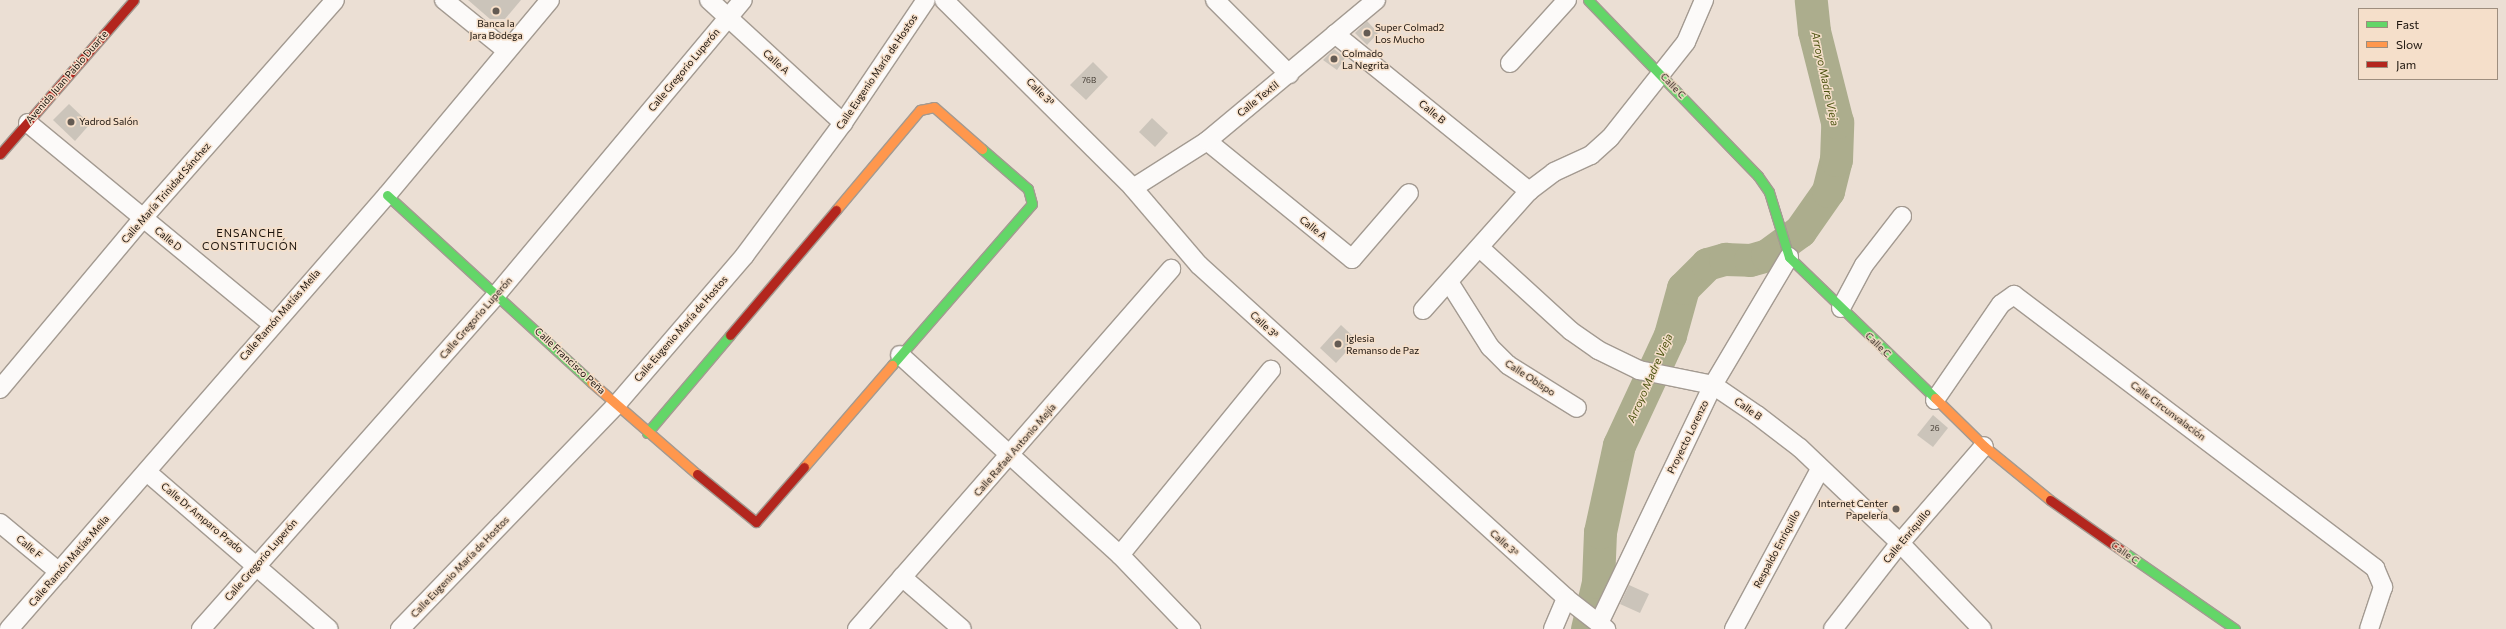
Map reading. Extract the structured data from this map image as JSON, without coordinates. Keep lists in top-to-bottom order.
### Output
{
  "streets": {
    "street": [
      "Calle A",
      "Calle Gregorio Luperón",
      "Calle Eugenio María de Hostos",
      "Avenida Juan Pablo Duarte",
      "Calle C",
      "Calle 3ª",
      "Calle Textil",
      "Calle B",
      "Calle María Trinidad Sánchez",
      "Calle D",
      "Calle Ramón Matías Mella",
      "Calle Francisco Peña",
      "Calle Obispo",
      "Calle Circunvalación",
      "Proyecto Lorenzo",
      "Calle Rafael Antonio Mejía",
      "Calle Dr Amparo Prado",
      "Calle Enriquillo",
      "Calle F",
      "Respaldo Enriquillo"
    ]
  },
  "crossings": [
    ["Calle A", "Calle Gregorio Luperón"],
    ["Calle A", "Calle Eugenio María de Hostos"],
    ["Calle A", "Calle Textil"],
    ["Calle Gregorio Luperón", "Calle Francisco Peña"],
    ["Calle Gregorio Luperón", "Calle Dr Amparo Prado"],
    ["Calle Eugenio María de Hostos", "Calle Francisco Peña"],
    ["Avenida Juan Pablo Duarte", "Calle D"],
    ["Calle C", "Calle Circunvalación"],
    ["Calle C", "Proyecto Lorenzo"],
    ["Calle C", "Calle Enriquillo"],
    ["Calle 3ª", "Calle Textil"],
    ["Calle 3ª", "Proyecto Lorenzo"],
    ["Calle Textil", "Calle B"],
    ["Calle B", "Proyecto Lorenzo"],
    ["Calle B", "Calle Enriquillo"],
    ["Calle B", "Respaldo Enriquillo"],
    ["Calle María Trinidad Sánchez", "Calle D"],
    ["Calle D", "Calle Ramón Matías Mella"],
    ["Calle Ramón Matías Mella", "Calle Francisco Peña"],
    ["Calle Ramón Matías Mella", "Calle Dr Amparo Prado"],
    ["Calle Ramón Matías Mella", "Calle F"]
  ],
  "districts": ["ENSANCHE CONSTITUCIÓN"],
  "water": ["Arroyo Madre Vieja"],
  "places": [
    "Banca la Jara Bodega",
    "Super Colmad2 Los Mucho",
    "Colmado La Negrita",
    "Yadrod Salón",
    "Iglesia Remanso de Paz",
    "Internet Center Papelería"
  ],
  "house_numbers": ["76B", "26"],
  "legend": ["Fast", "Slow", "Jam"]
}
